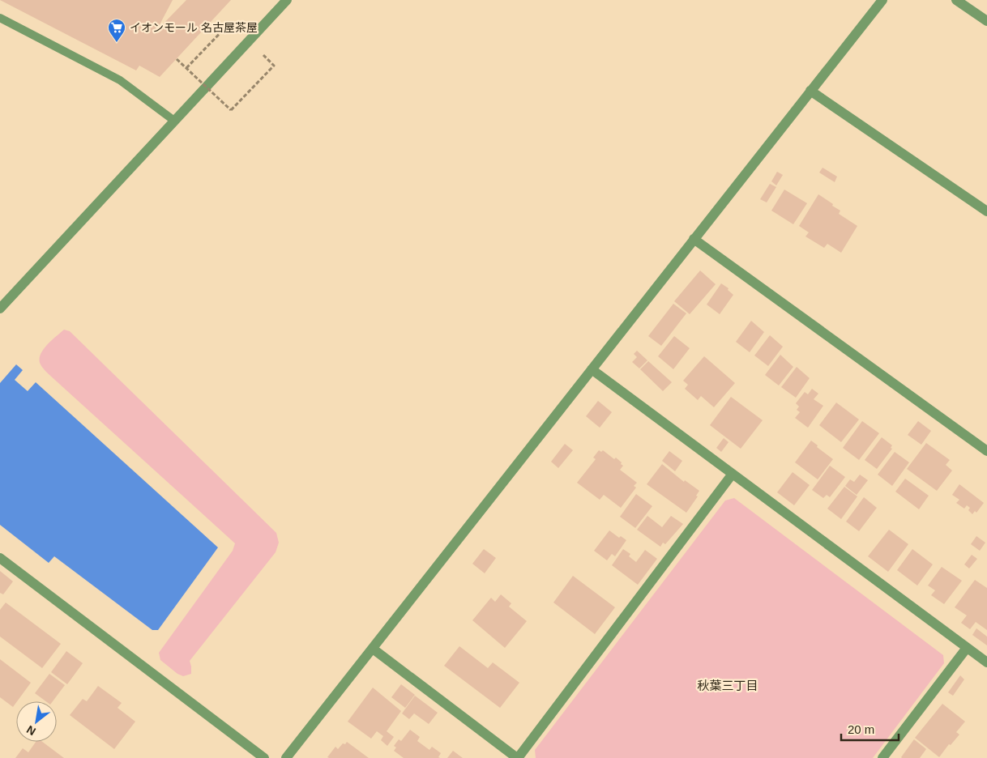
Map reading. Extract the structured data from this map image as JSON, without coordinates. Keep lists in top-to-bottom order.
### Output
{
  "districts": ["秋葉三丁目"],
  "places": {
    "supermarket": ["イオンモール 名古屋茶屋"]
  },
  "scale_bar": "20 m",
  "north": "bottom left"
}
